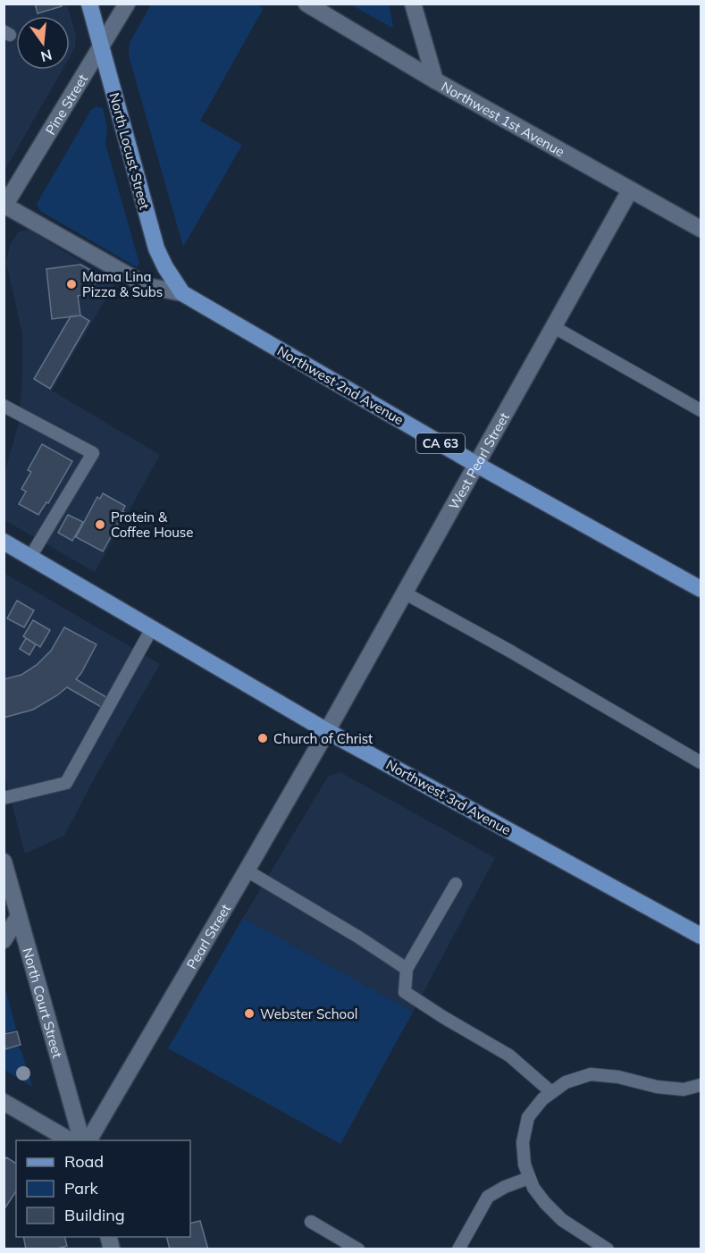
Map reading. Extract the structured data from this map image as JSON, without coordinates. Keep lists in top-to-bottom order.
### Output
{
  "streets": {
    "main road": [
      "North Locust Street",
      "Northwest 2nd Avenue",
      "CA 63",
      "Northwest 3rd Avenue"
    ],
    "street": [
      "Pine Street",
      "Northwest 1st Avenue",
      "West Pearl Street",
      "Pearl Street",
      "North Court Street"
    ]
  },
  "crossings": [
    ["Pine Street", "North Locust Street"],
    ["Pine Street", "Northwest 2nd Avenue"],
    ["Northwest 1st Avenue", "West Pearl Street"],
    ["North Locust Street", "Northwest 2nd Avenue"],
    ["Northwest 2nd Avenue", "West Pearl Street"],
    ["West Pearl Street", "Northwest 3rd Avenue"],
    ["West Pearl Street", "Pearl Street"],
    ["Northwest 3rd Avenue", "Pearl Street"]
  ],
  "places": [
    "Mama Lina Pizza & Subs",
    "Protein & Coffee House",
    "Church of Christ",
    "Webster School"
  ],
  "legend": ["Road", "Park", "Building"],
  "north": "bottom"
}
